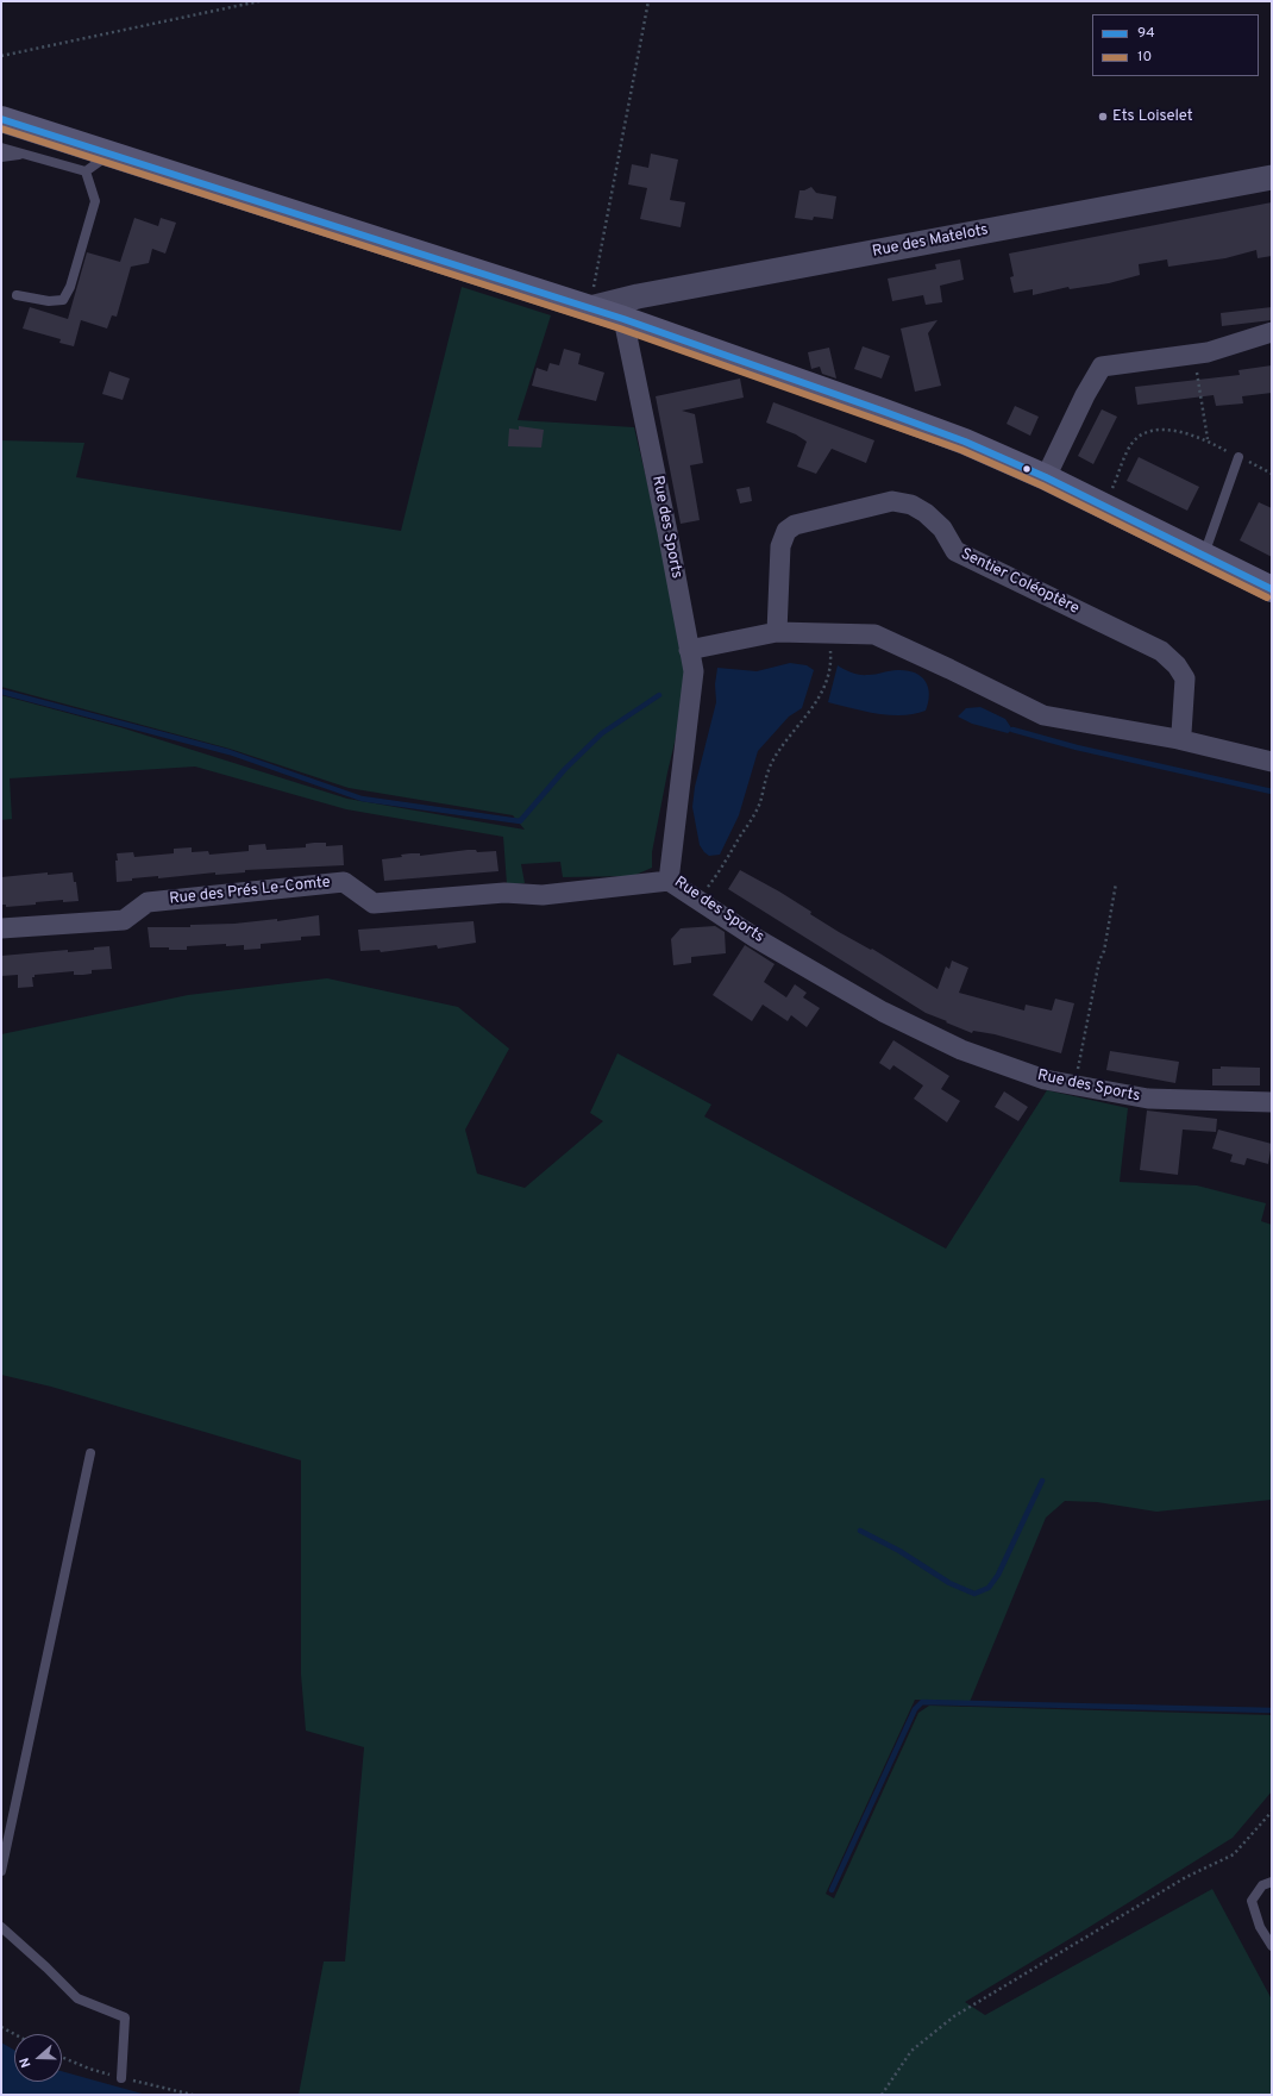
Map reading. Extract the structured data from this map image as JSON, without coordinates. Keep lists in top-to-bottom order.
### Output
{
  "streets": {
    "street": [
      "Rue des Matelots",
      "Rue des Sports",
      "Sentier Coléoptère",
      "Rue des Prés Le-Comte"
    ]
  },
  "crossings": [
    ["Rue des Sports", "Rue des Prés Le-Comte"]
  ],
  "places": ["Ets Loiselet"],
  "lines": ["transit line 94", "transit line 10"],
  "legend": ["94", "10"],
  "north": "left"
}
